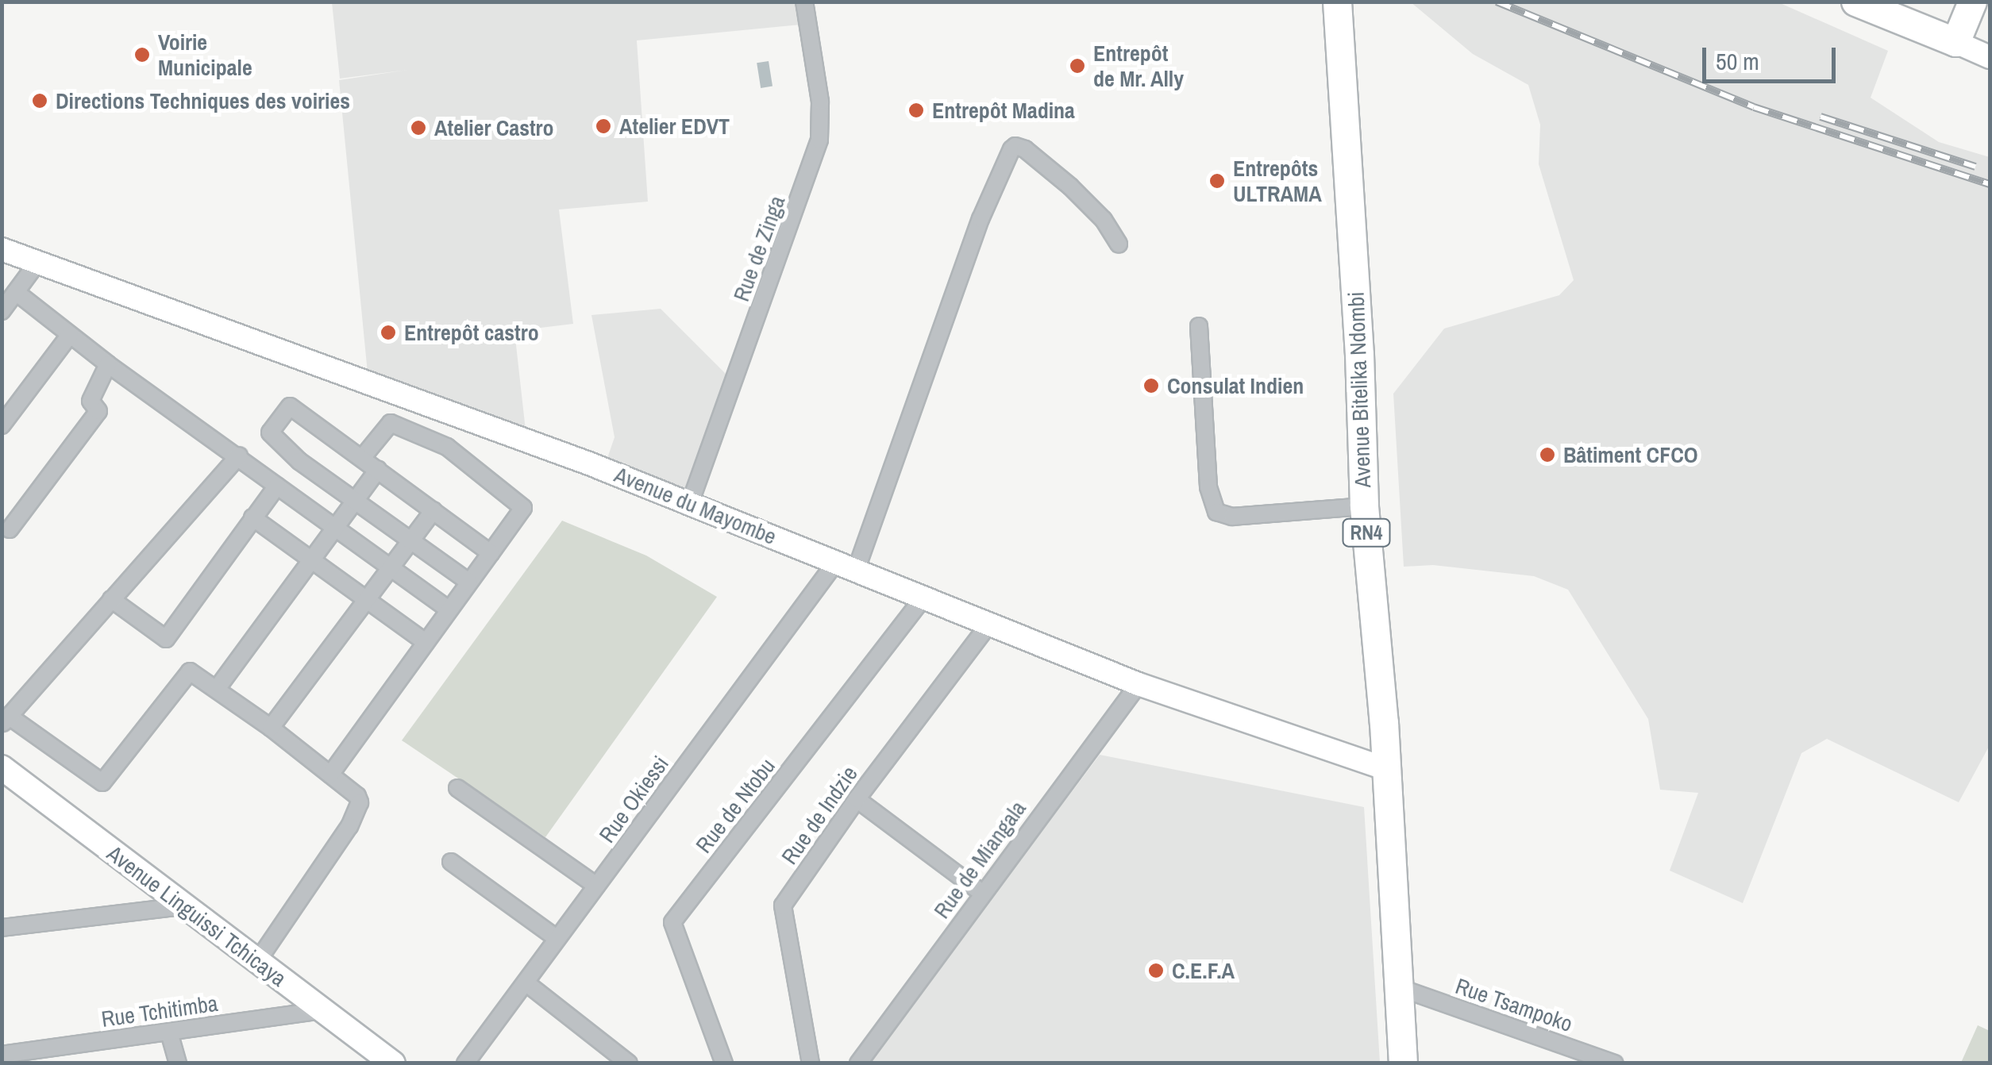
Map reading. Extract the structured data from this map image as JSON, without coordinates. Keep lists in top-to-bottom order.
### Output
{
  "streets": {
    "highway": ["Avenue Bitelika Ndombi", "RN4"],
    "main road": ["Avenue Linguissi Tchicaya"],
    "street": [
      "Rue de Zinga",
      "Avenue du Mayombe",
      "Rue Okiessi",
      "Rue de Ntobu",
      "Rue de Indzie",
      "Rue de Miangala",
      "Rue Tsampoko",
      "Rue Tchitimba"
    ]
  },
  "crossings": [
    ["Rue de Zinga", "Avenue du Mayombe"],
    ["Avenue Bitelika Ndombi", "Avenue du Mayombe"],
    ["Avenue Bitelika Ndombi", "Rue Tsampoko"],
    ["Avenue du Mayombe", "Rue Okiessi"],
    ["Avenue du Mayombe", "Rue de Ntobu"],
    ["Avenue du Mayombe", "Rue de Indzie"],
    ["Avenue du Mayombe", "Rue de Miangala"],
    ["Avenue Linguissi Tchicaya", "Rue Tchitimba"]
  ],
  "places": [
    "Voirie Municipale",
    "Entrepôt de Mr. Ally",
    "Directions Techniques des voiries",
    "Entrepôt Madina",
    "Atelier EDVT",
    "Atelier Castro",
    "Entrepôts ULTRAMA",
    "Entrepôt castro",
    "Consulat Indien",
    "Bâtiment CFCO",
    "C.E.F.A"
  ],
  "scale_bar": "50 m"
}
